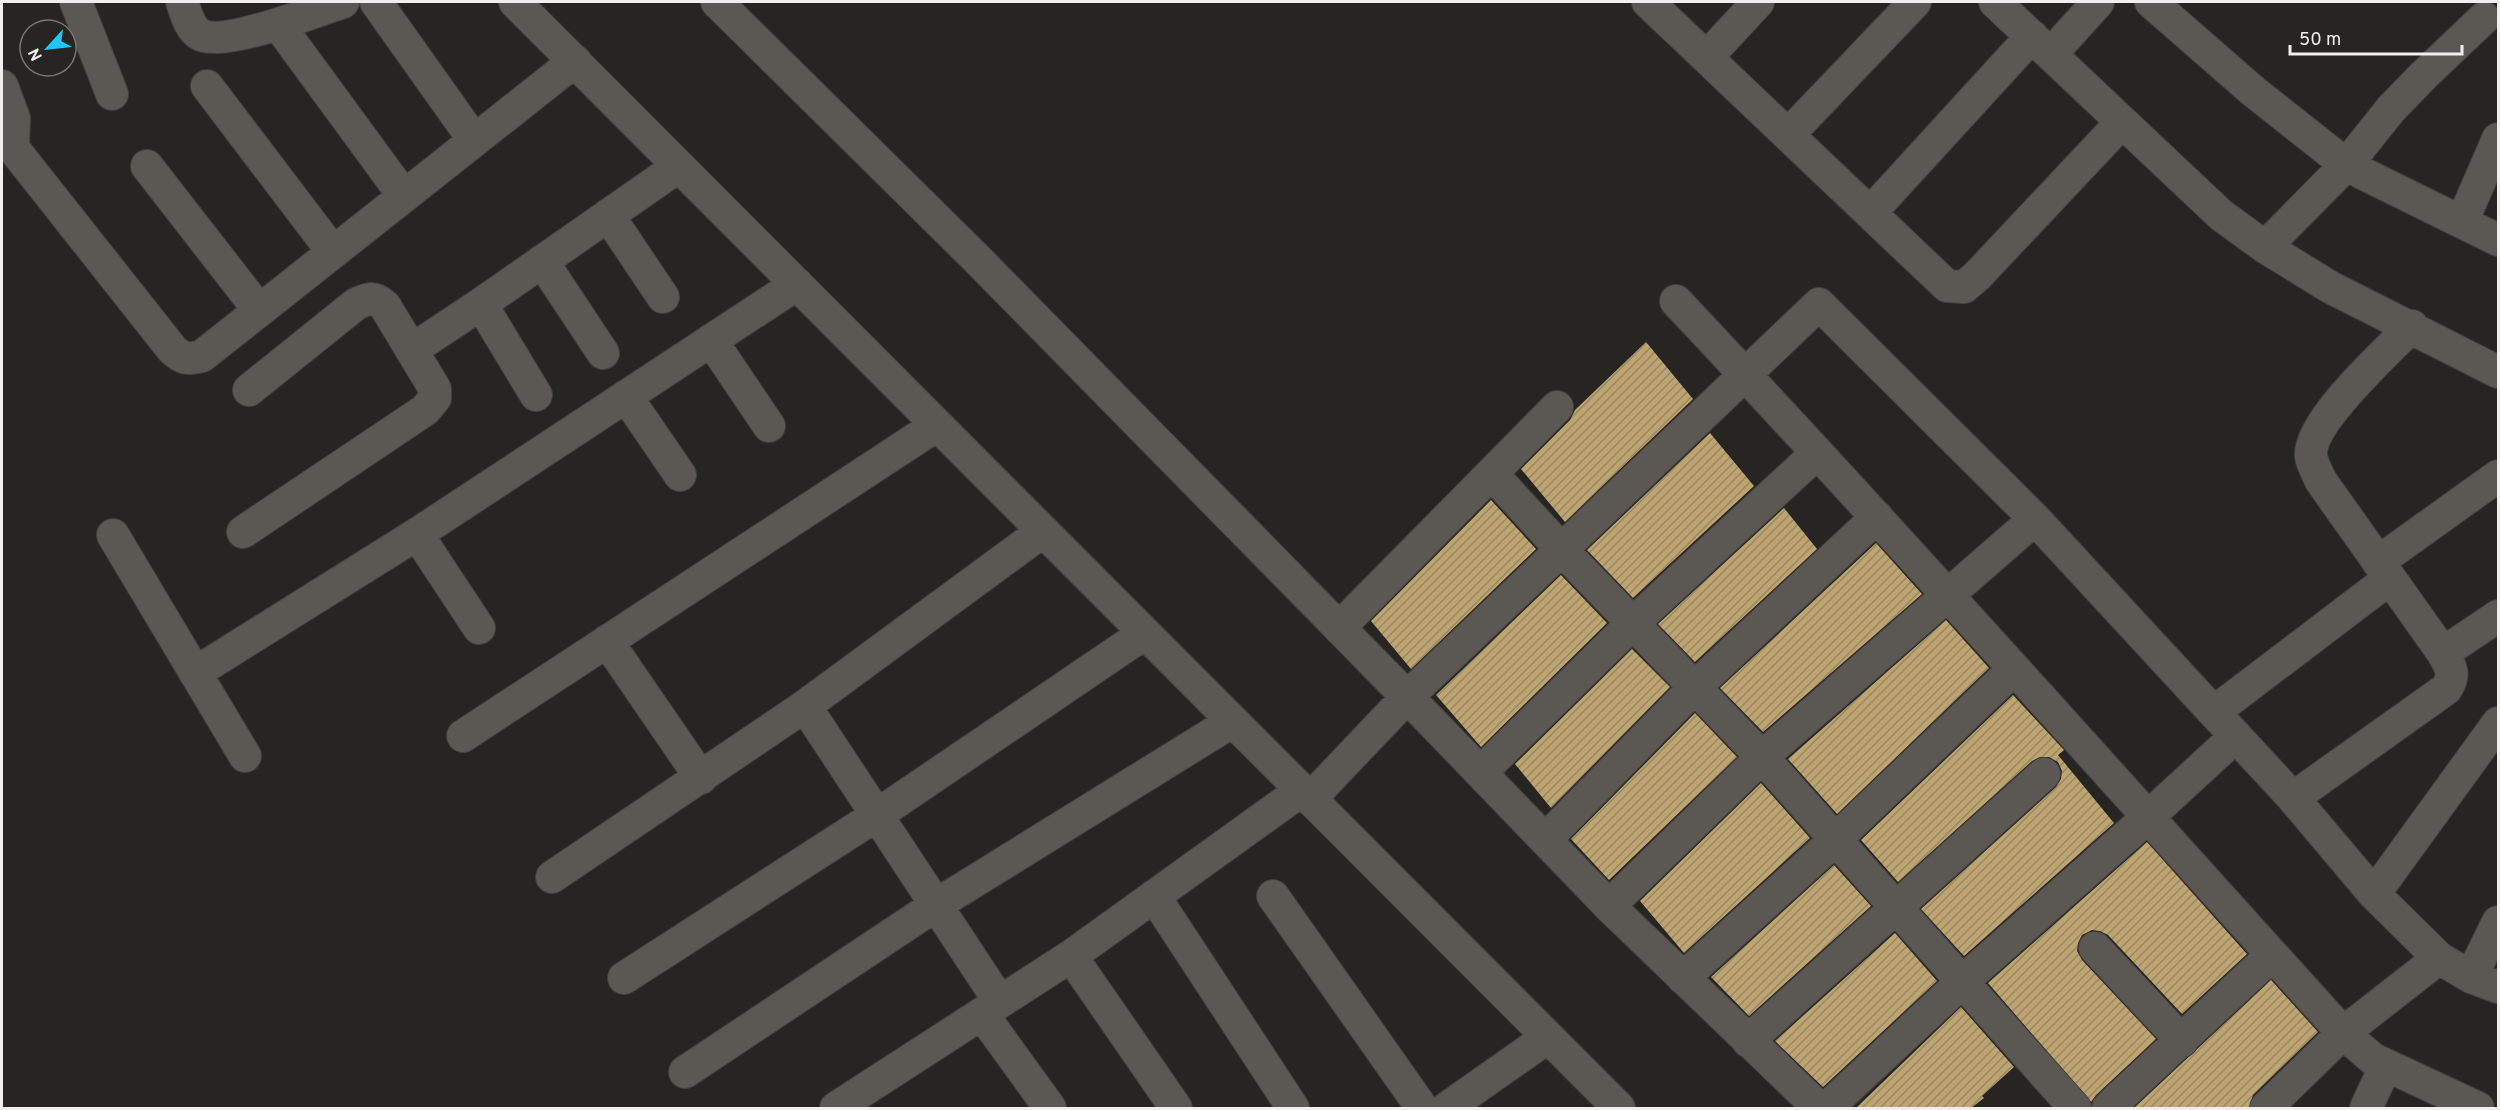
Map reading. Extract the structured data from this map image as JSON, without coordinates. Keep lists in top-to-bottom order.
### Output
{
  "scale_bar": "50 m",
  "north": "bottom left"
}
